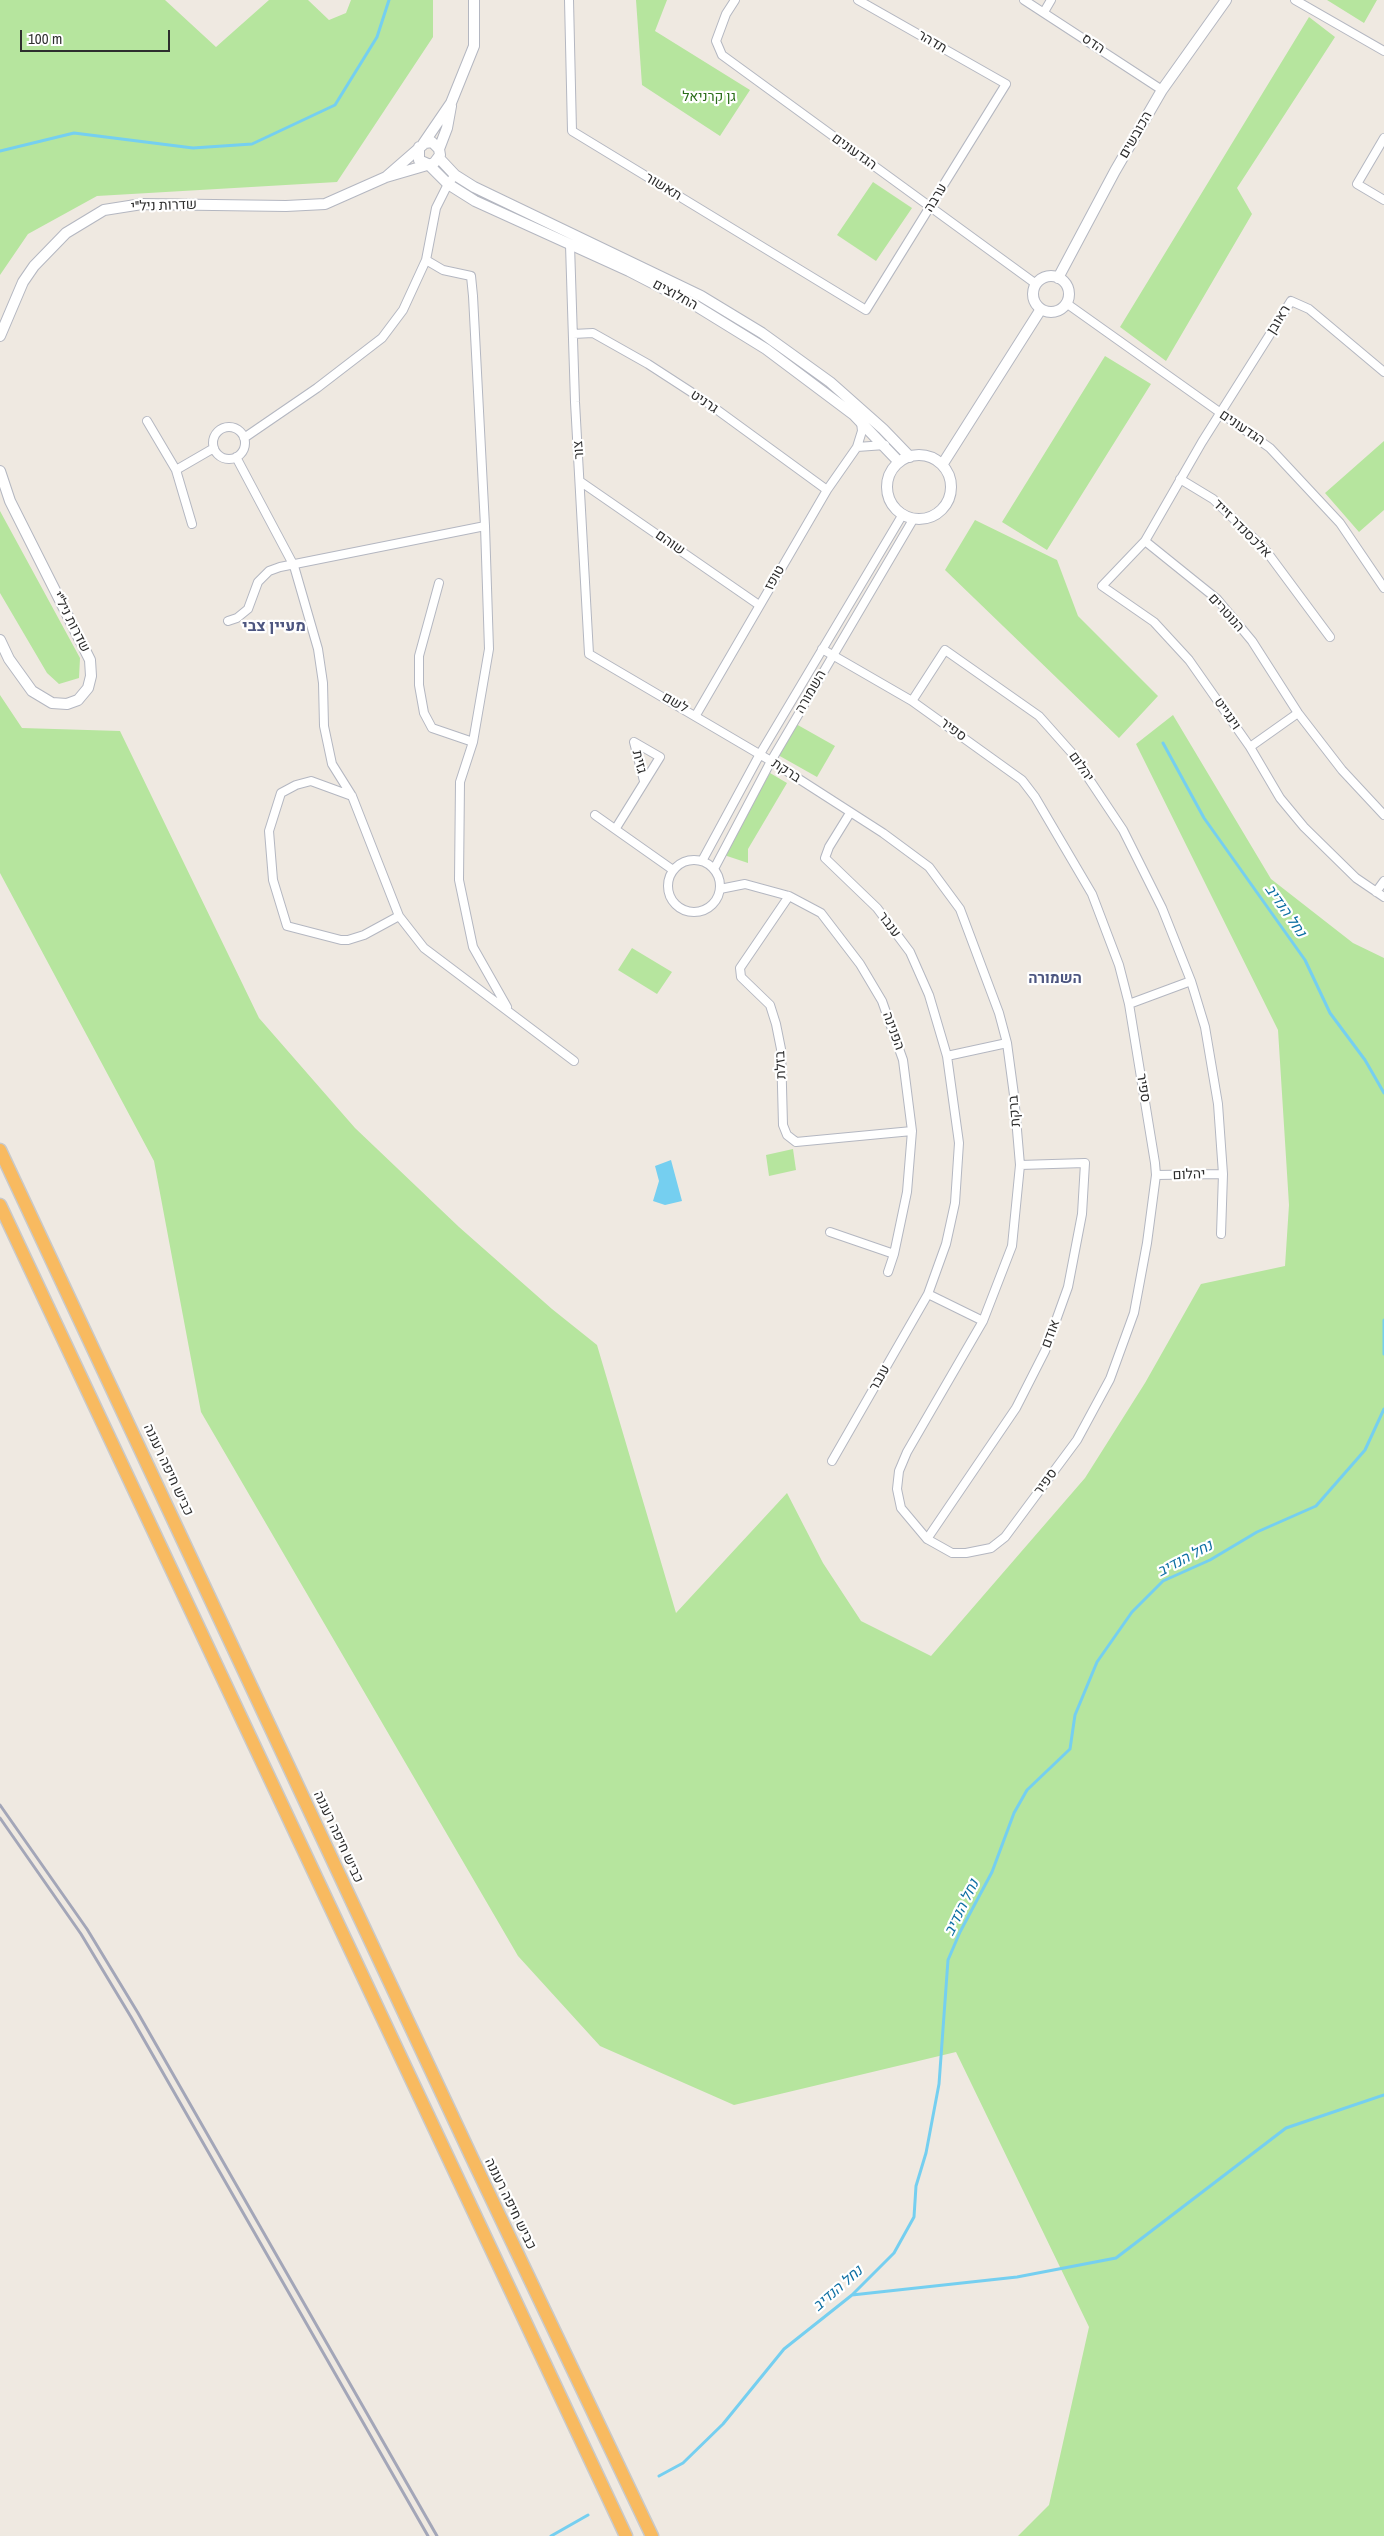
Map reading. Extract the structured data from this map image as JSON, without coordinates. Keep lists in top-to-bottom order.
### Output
{
  "streets": {
    "highway": ["כביש חיפה רעננה"],
    "street": [
      "תדהר",
      "הדס",
      "הכובשים",
      "הגדעונים",
      "תאשור",
      "ערבה",
      "שדרות ניל\"י",
      "החלוצים",
      "ראובן",
      "גרניט",
      "צור",
      "אלכסנדר זייד",
      "שוהם",
      "טופז",
      "הנוטרים",
      "השמורה",
      "לשם",
      "וינגייט",
      "ספיר",
      "גזית",
      "יהלום",
      "ברקת",
      "ענבר",
      "הפנינה",
      "בזלת",
      "אודם"
    ]
  },
  "crossings": [
    ["תדהר", "ערבה"],
    ["הדס", "הכובשים"],
    ["הכובשים", "הגדעונים"],
    ["הגדעונים", "ערבה"],
    ["הגדעונים", "ראובן"],
    ["תאשור", "ערבה"],
    ["שדרות ניל\"י", "החלוצים"],
    ["החלוצים", "צור"],
    ["החלוצים", "טופז"],
    ["החלוצים", "השמורה"],
    ["גרניט", "צור"],
    ["גרניט", "טופז"],
    ["צור", "שוהם"],
    ["צור", "לשם"],
    ["שוהם", "טופז"],
    ["טופז", "לשם"],
    ["הנוטרים", "וינגייט"],
    ["השמורה", "לשם"],
    ["השמורה", "ספיר"],
    ["השמורה", "ברקת"],
    ["השמורה", "הפנינה"],
    ["לשם", "ברקת"],
    ["ספיר", "יהלום"],
    ["ספיר", "ברקת"],
    ["ספיר", "אודם"],
    ["ברקת", "ענבר"],
    ["ברקת", "אודם"],
    ["הפנינה", "בזלת"]
  ],
  "districts": ["מעיין צבי", "השמורה"],
  "water": ["נחל הנדיב"],
  "parks": ["גן קרניאל"],
  "scale_bar": "100 m"
}
